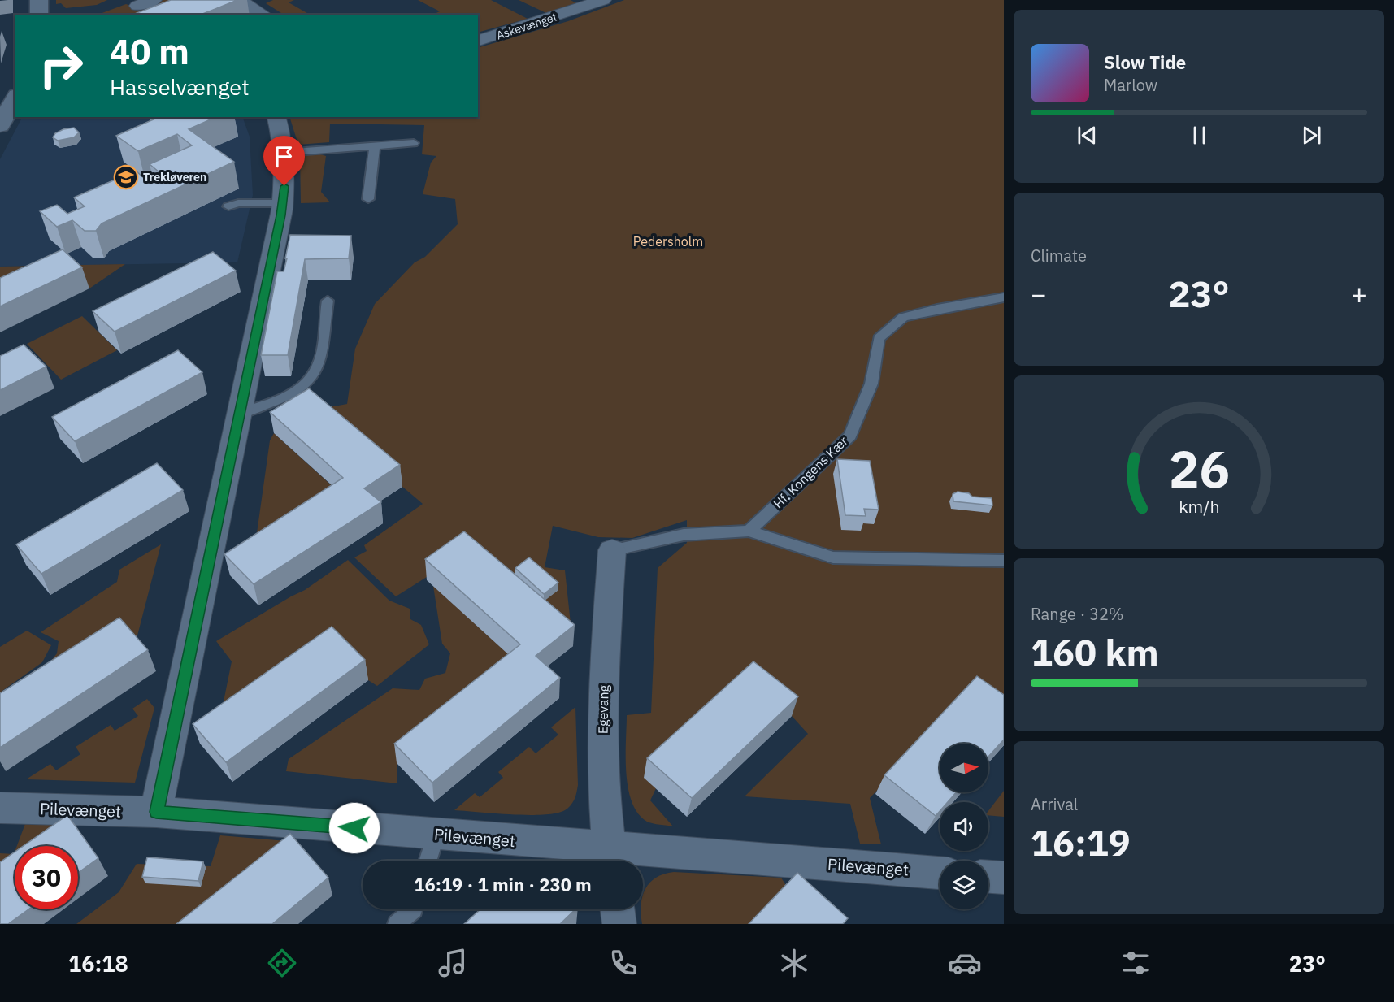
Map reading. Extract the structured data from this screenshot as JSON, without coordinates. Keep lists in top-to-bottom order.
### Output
{
  "streets": {
    "street": ["Askevænget", "Egevang", "Pilevænget"],
    "lane": ["Hf. Kongens Kær"]
  },
  "crossings": [
    ["Egevang", "Pilevænget"]
  ],
  "parks": ["Pedersholm"],
  "places": {
    "school or university": ["Trekløveren"]
  },
  "north": "right",
  "page": {
    "turn": ["40 m", "Hasselvænget"],
    "song": ["Slow Tide", "Marlow"],
    "tile": [
      "Climate",
      ["Range · 32%", "160 km"],
      ["Arrival", "16:19"]
    ],
    "heat": ["−", "23°", "+"],
    "limit": "30",
    "trip": "16:19 · 1 min · 230 m",
    "tabs": ["16:18", "23°"],
    "gauge": ["26", "km/h"]
  }
}
